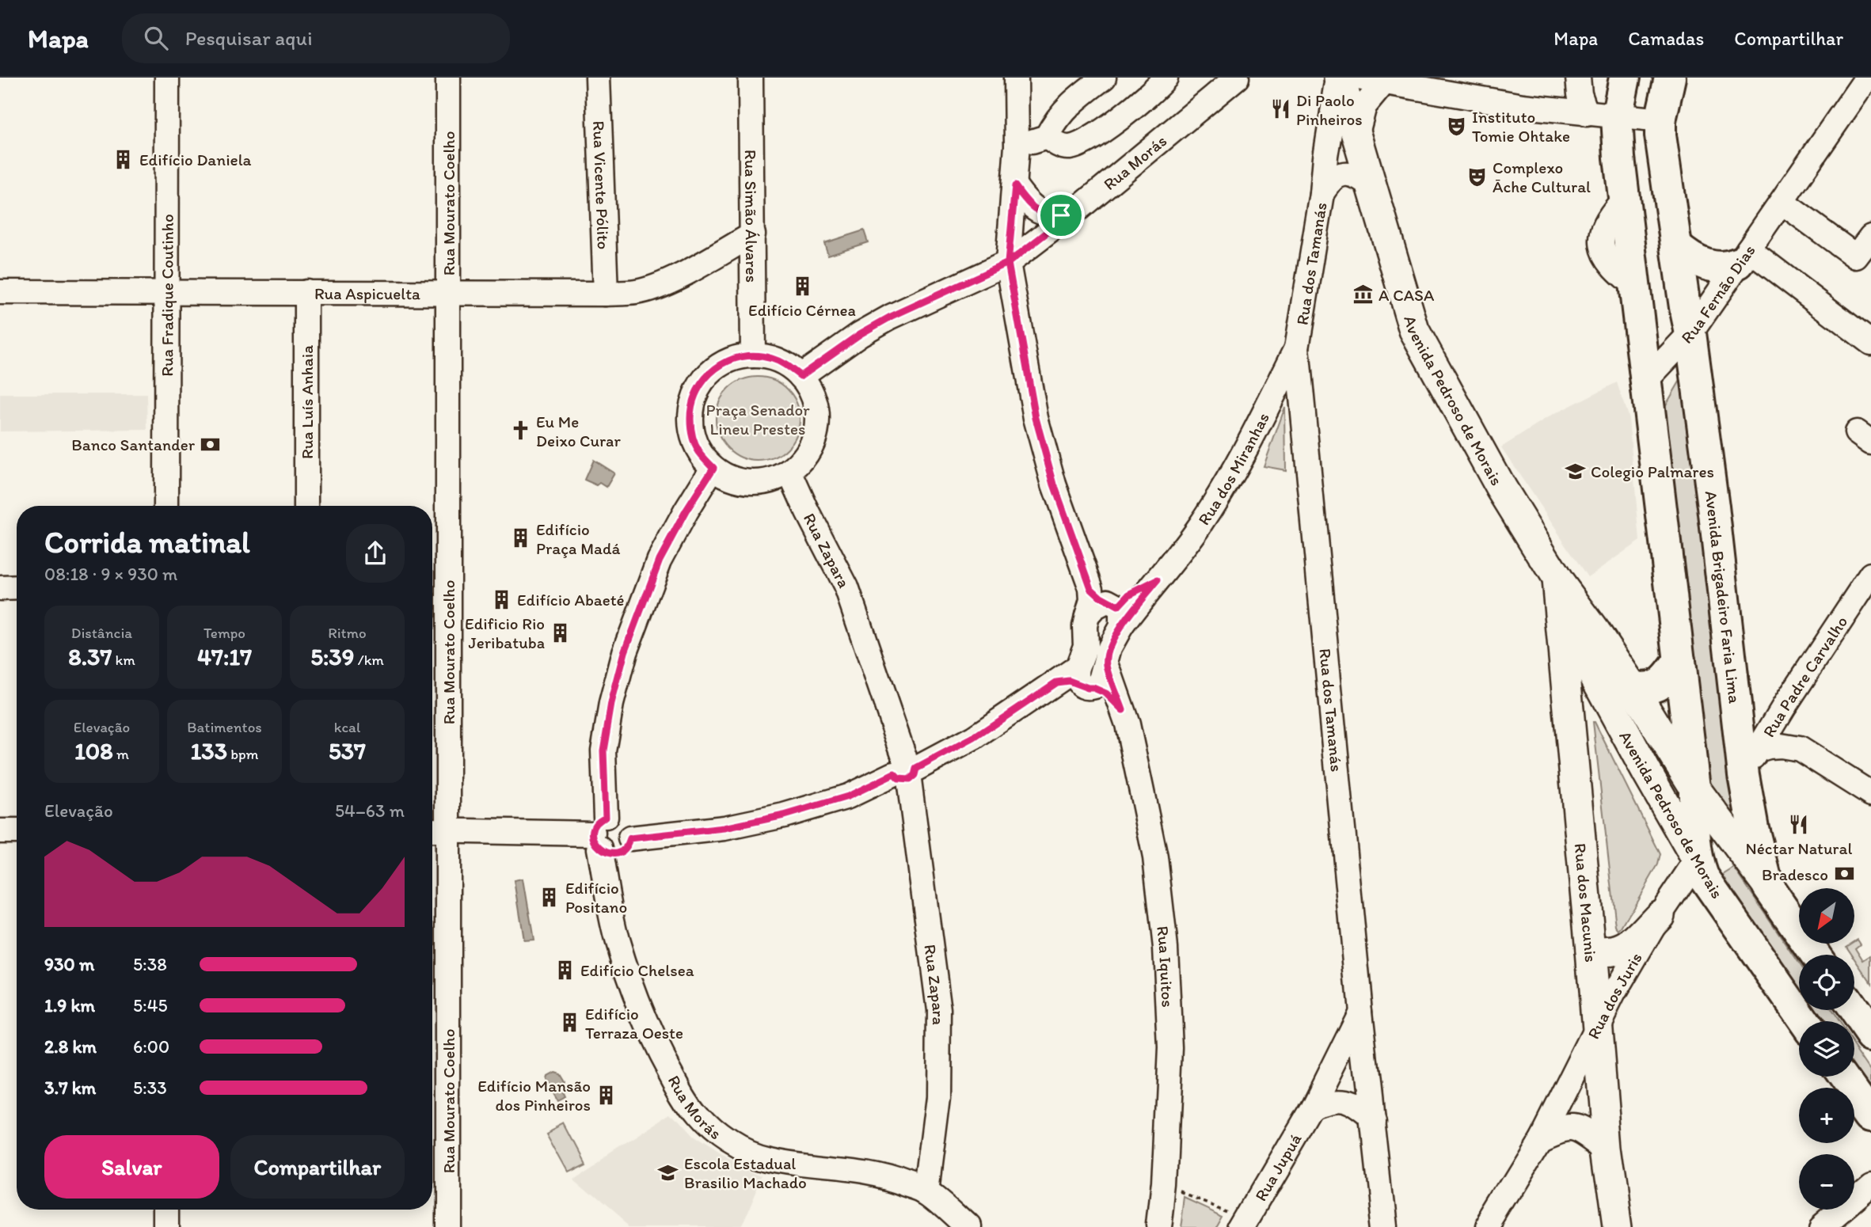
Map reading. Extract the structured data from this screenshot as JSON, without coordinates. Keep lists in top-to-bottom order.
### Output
{
  "streets": {
    "highway": ["Avenida Pedroso de Morais", "Avenida Brigadeiro Faria Lima"],
    "main road": ["Rua dos Macunis"],
    "street": [
      "Rua Morás",
      "Rua Vicente Pólito",
      "Rua Mourato Coelho",
      "Rua Simão Álvares",
      "Rua dos Tamanás",
      "Rua Aspicuelta",
      "Rua Fernão Dias",
      "Rua Fradique Coutinho",
      "Rua Luís Anhaia",
      "Rua dos Miranhas",
      "Rua Zapara",
      "Rua Padre Carvalho",
      "Rua Iquitos",
      "Rua dos Juris",
      "Rua Jupuá"
    ]
  },
  "crossings": [
    ["Rua Morás", "Rua Simão Álvares"],
    ["Rua Morás", "Rua Zapara"],
    ["Rua Vicente Pólito", "Rua Aspicuelta"],
    ["Rua Mourato Coelho", "Rua Aspicuelta"],
    ["Rua Simão Álvares", "Rua Aspicuelta"],
    ["Rua Simão Álvares", "Rua Zapara"],
    ["Rua dos Tamanás", "Avenida Pedroso de Morais"],
    ["Rua dos Tamanás", "Rua dos Miranhas"],
    ["Rua dos Tamanás", "Rua Jupuá"],
    ["Rua Aspicuelta", "Rua Fradique Coutinho"],
    ["Rua Aspicuelta", "Rua Luís Anhaia"],
    ["Rua Fernão Dias", "Avenida Brigadeiro Faria Lima"],
    ["Avenida Pedroso de Morais", "Avenida Brigadeiro Faria Lima"],
    ["Avenida Pedroso de Morais", "Rua dos Macunis"],
    ["Avenida Pedroso de Morais", "Rua dos Juris"],
    ["Rua dos Miranhas", "Rua Iquitos"],
    ["Avenida Brigadeiro Faria Lima", "Rua Padre Carvalho"],
    ["Rua dos Macunis", "Rua dos Juris"]
  ],
  "parks": ["Praça Senador Lineu Prestes"],
  "places": {
    "restaurant": ["Di Paolo Pinheiros", "Néctar Natural"],
    "theatre": ["Instituto Tomie Ohtake", "Complexo Āche Cultural"],
    "building": [
      "Edifício Daniela",
      "Edifício Cérnea",
      "Edifício Praça Madá",
      "Edifício Abaeté",
      "Edificio Rio Jeribatuba",
      "Edifício Positano",
      "Edifício Chelsea",
      "Edifício Terraza Oeste",
      "Edifício Mansão dos Pinheiros"
    ],
    "museum": ["A CASA"],
    "church": ["Eu Me Deixo Curar"],
    "bank": ["Banco Santander", "Bradesco"],
    "school or university": ["Colegio Palmares", "Escola Estadual Brasilio Machado"]
  },
  "north": "bottom left",
  "page": {
    "header": "Mapa",
    "search": "Pesquisar aqui",
    "nav": ["Mapa", "Camadas", "Compartilhar"],
    "heading": ["Corrida matinal", "08:18 · 9 × 930 m"],
    "stats": [
      ["Distância", "8.37 km"],
      ["Tempo", "47:17"],
      ["Ritmo", "5:39 /km"],
      ["Elevação", "108 m"],
      ["Batimentos", "133 bpm"],
      ["kcal", "537"]
    ],
    "chart": ["Elevação", "54–63 m"],
    "map_buttons": ["+", "−"],
    "list": [
      {
        "name": "930 m",
        "note": "5:38"
      },
      {
        "name": "1.9 km",
        "note": "5:45"
      },
      {
        "name": "2.8 km",
        "note": "6:00"
      },
      {
        "name": "3.7 km",
        "note": "5:33"
      }
    ],
    "buttons": ["Salvar", "Compartilhar"]
  }
}
